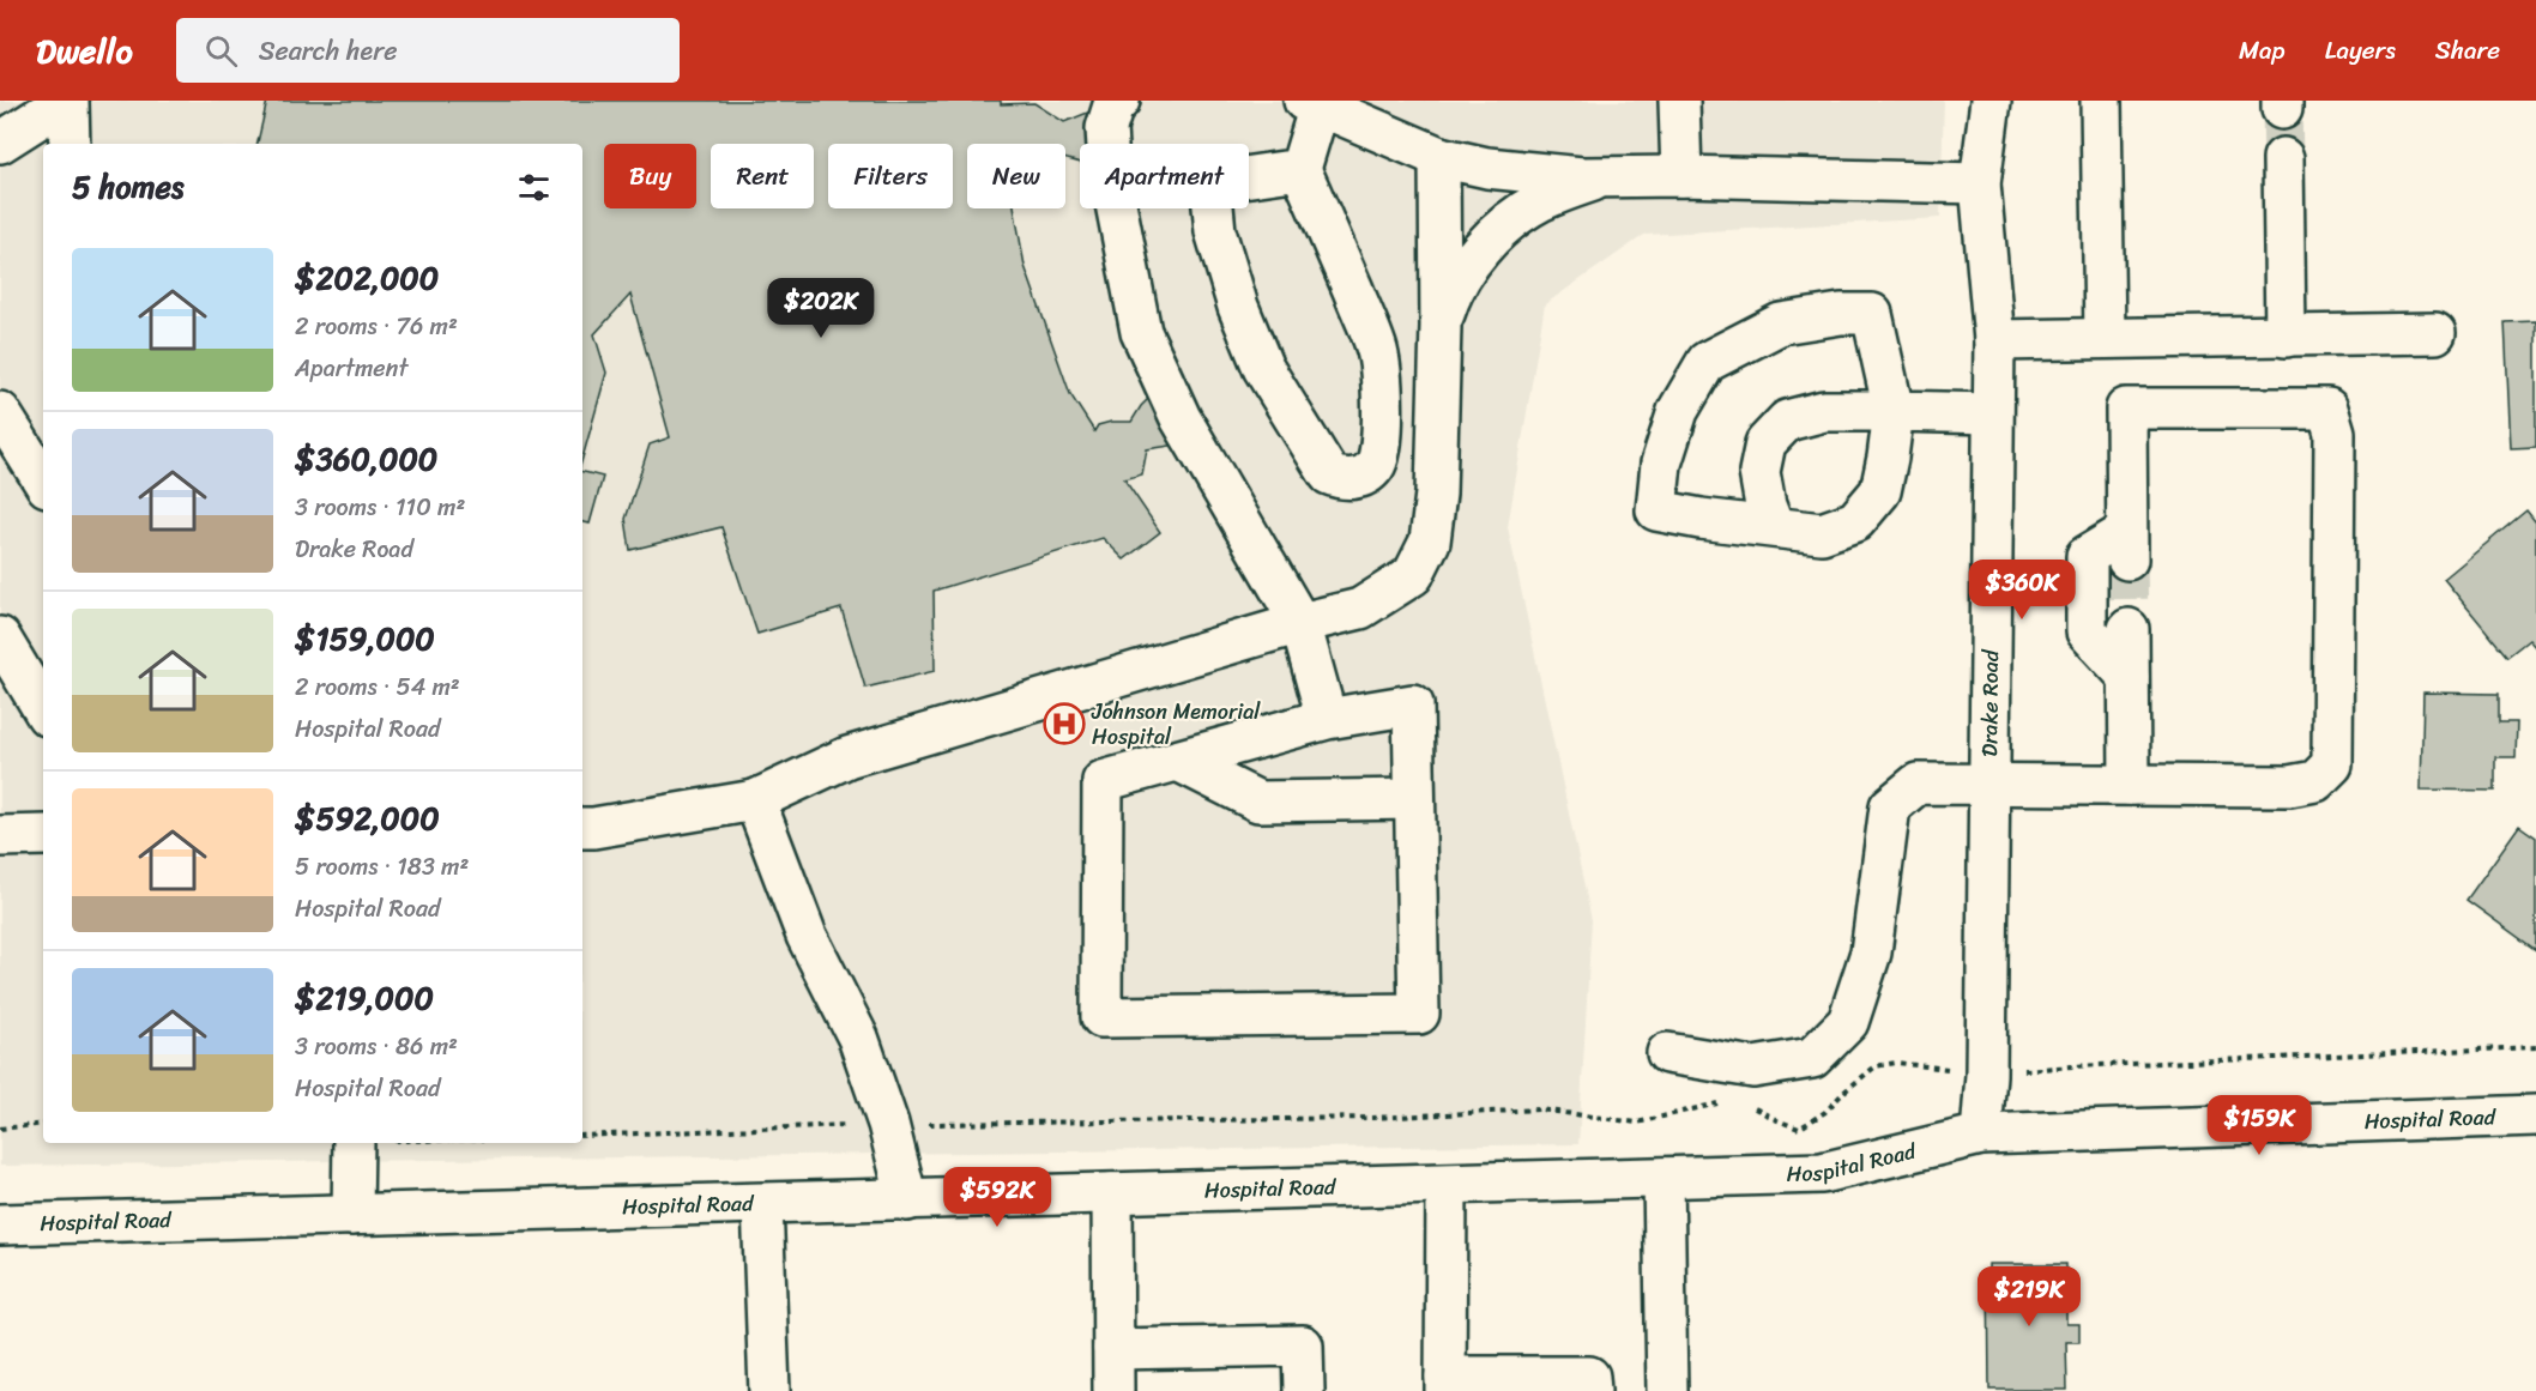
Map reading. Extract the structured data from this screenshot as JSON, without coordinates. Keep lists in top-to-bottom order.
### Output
{
  "streets": {
    "street": ["Drake Road", "Hospital Road"]
  },
  "crossings": [
    ["Drake Road", "Hospital Road"]
  ],
  "places": {
    "hospital": ["Johnson Memorial Hospital"]
  },
  "page": {
    "header": "Dwello",
    "search": "Search here",
    "nav": ["Map", "Layers", "Share"],
    "chip": [
      "Buy",
      "Rent",
      "Filters",
      "New",
      "Apartment"
    ],
    "heading": "5 homes",
    "list": [
      {
        "name": "$202,000",
        "note": "2 rooms · 76 m² · Apartment"
      },
      {
        "name": "$360,000",
        "note": "3 rooms · 110 m² · Drake Road"
      },
      {
        "name": "$159,000",
        "note": "2 rooms · 54 m² · Hospital Road"
      },
      {
        "name": "$592,000",
        "note": "5 rooms · 183 m² · Hospital Road"
      },
      {
        "name": "$219,000",
        "note": "3 rooms · 86 m² · Hospital Road"
      }
    ],
    "price": [
      "$202K",
      "$360K",
      "$159K",
      "$592K",
      "$219K"
    ]
  }
}
